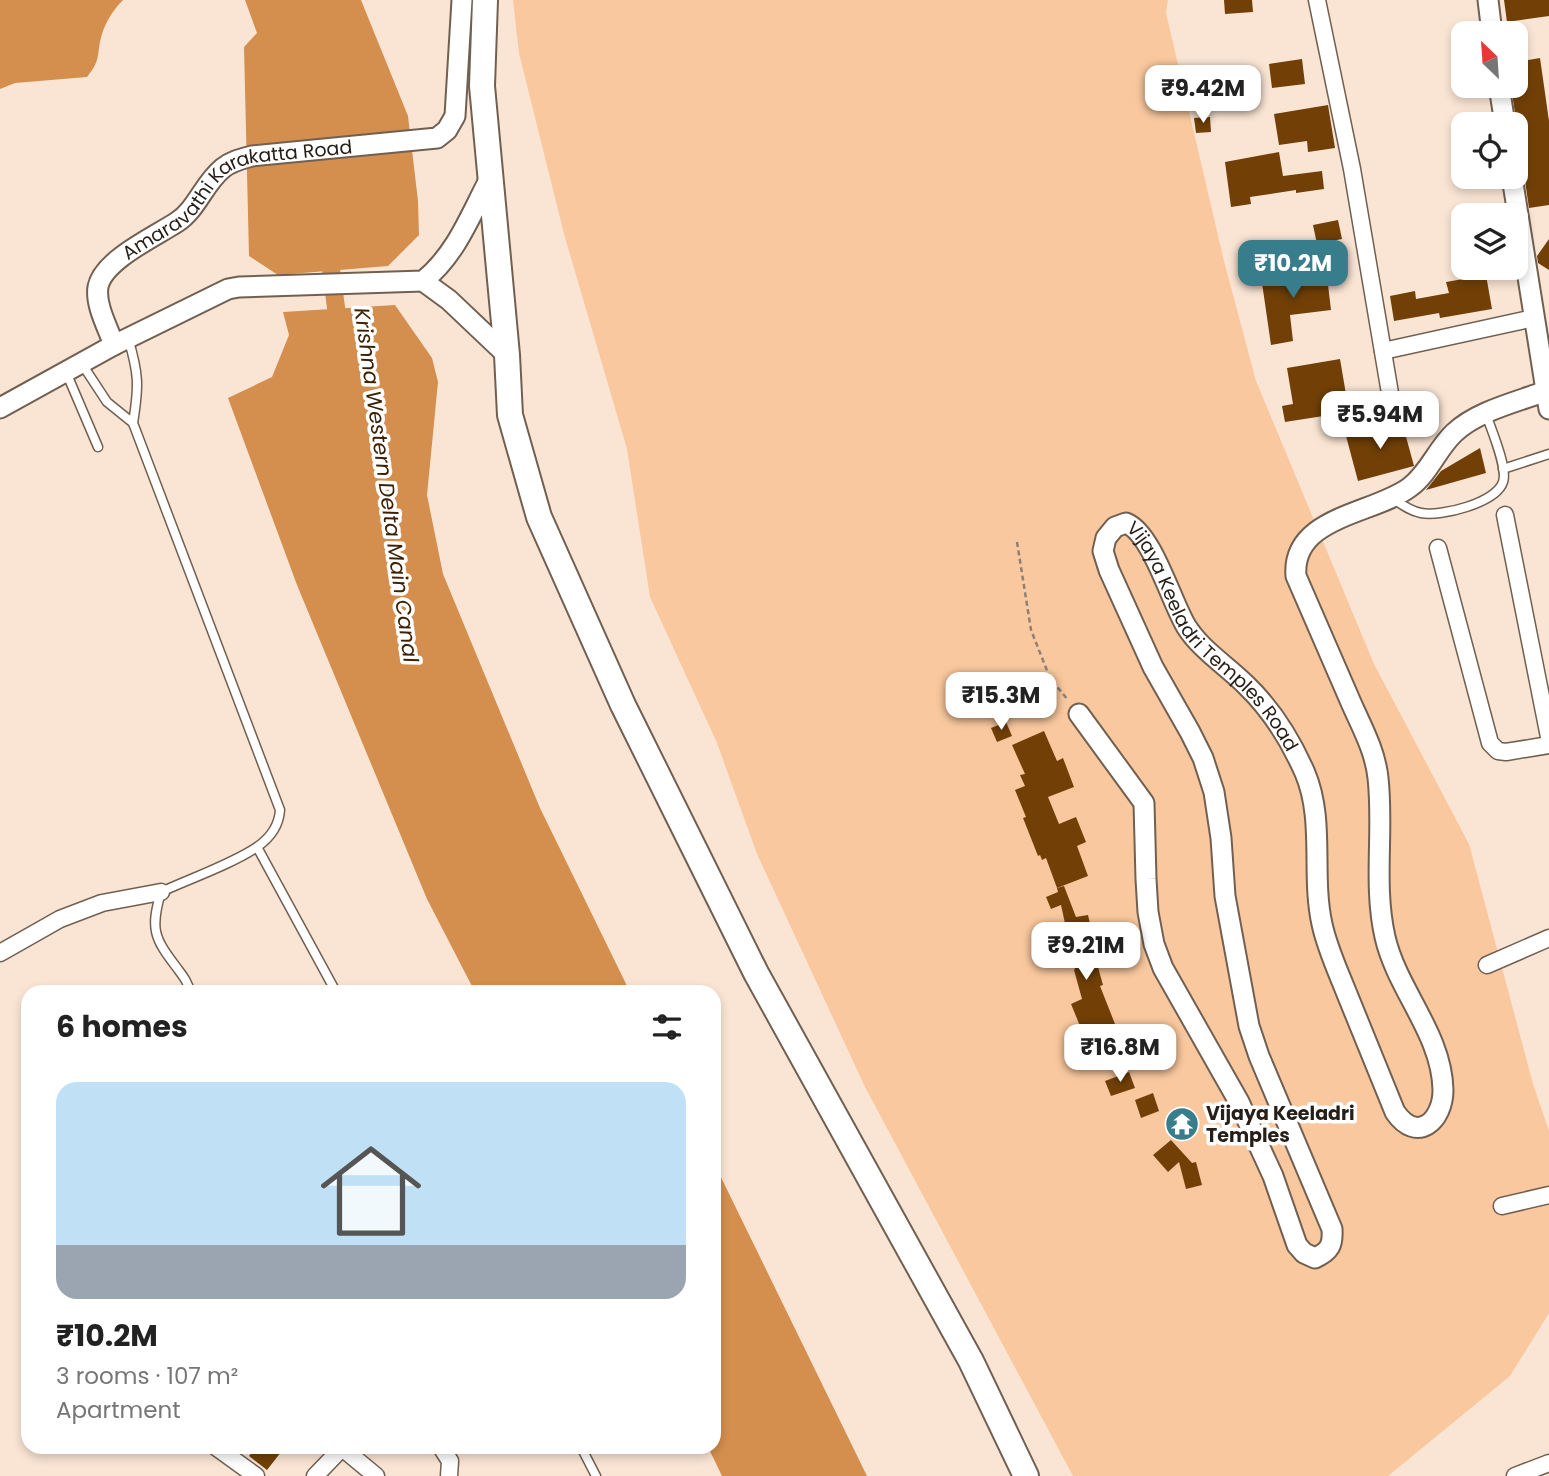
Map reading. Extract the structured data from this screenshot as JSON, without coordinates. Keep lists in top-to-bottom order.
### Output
{
  "streets": {
    "street": ["Amaravathi Karakatta Road", "Vijaya Keeladri Temples Road"]
  },
  "water": ["Krishna Western Delta Main Canal"],
  "places": {
    "temple": ["Vijaya Keeladri Temples"]
  },
  "north": "top left",
  "page": {
    "price": [
      "₹9.42M",
      "₹10.2M",
      "₹5.94M",
      "₹15.3M",
      "₹9.21M",
      "₹16.8M"
    ],
    "heading": "6 homes",
    "list": [
      {
        "name": "₹10.2M",
        "note": "3 rooms · 107 m² · Apartment"
      }
    ]
  }
}
